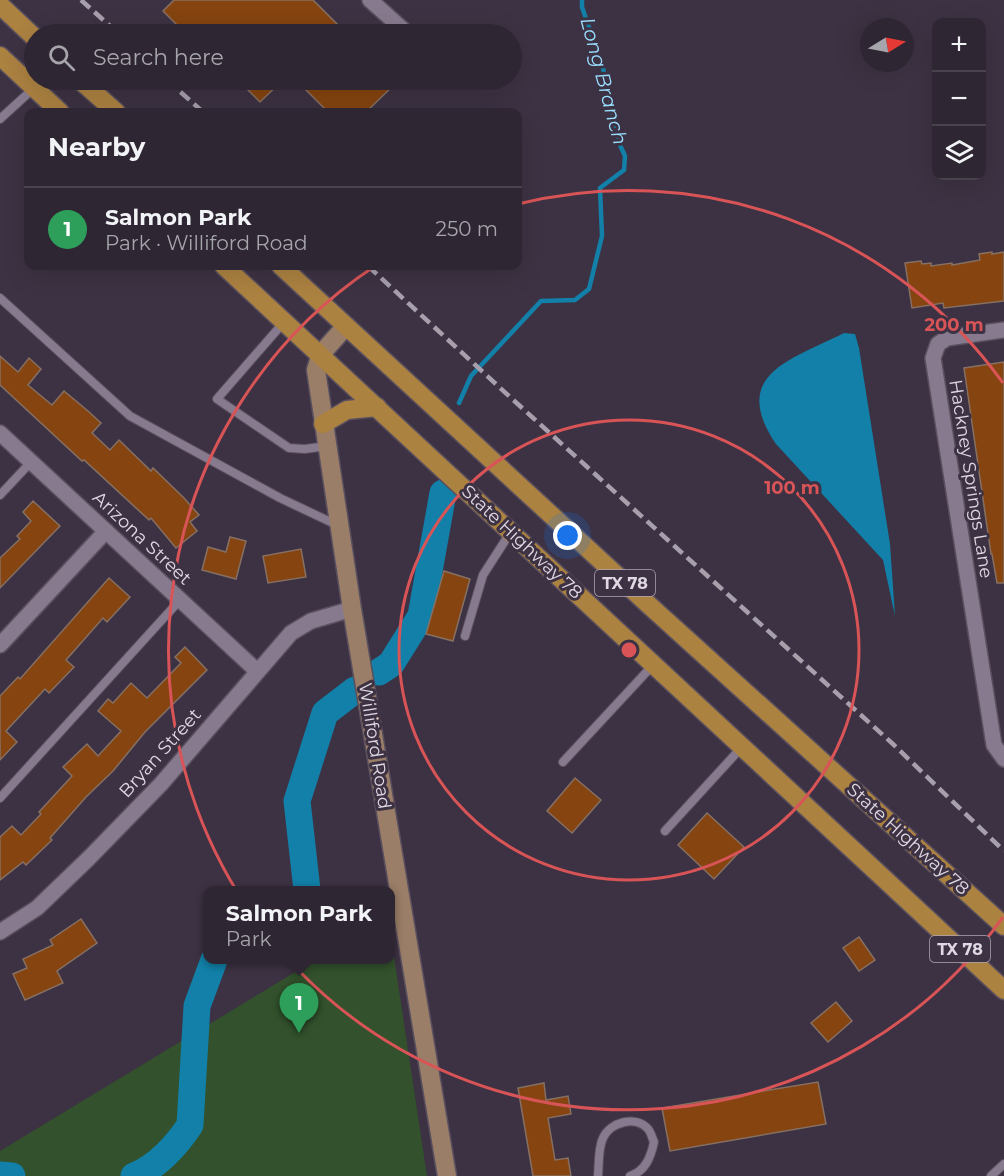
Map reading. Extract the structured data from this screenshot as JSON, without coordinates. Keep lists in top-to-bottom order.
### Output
{
  "streets": {
    "main road": ["State Highway 78", "TX 78"],
    "street": [
      "Hackney Springs Lane",
      "Arizona Street",
      "Williford Road",
      "Bryan Street"
    ]
  },
  "crossings": [
    ["Arizona Street", "Bryan Street"],
    ["State Highway 78", "Williford Road"],
    ["Williford Road", "Bryan Street"]
  ],
  "water": ["Long Branch"],
  "north": "right",
  "page": {
    "map_buttons": ["+", "−"],
    "search": "Search here",
    "heading": "Nearby",
    "list": [
      {
        "mark": "1",
        "name": "Salmon Park",
        "note": "Park · Williford Road",
        "value": "250 m"
      }
    ],
    "popup": ["Salmon Park", "Park"],
    "pins": "1"
  },
  "rings": ["200 m", "100 m"]
}
